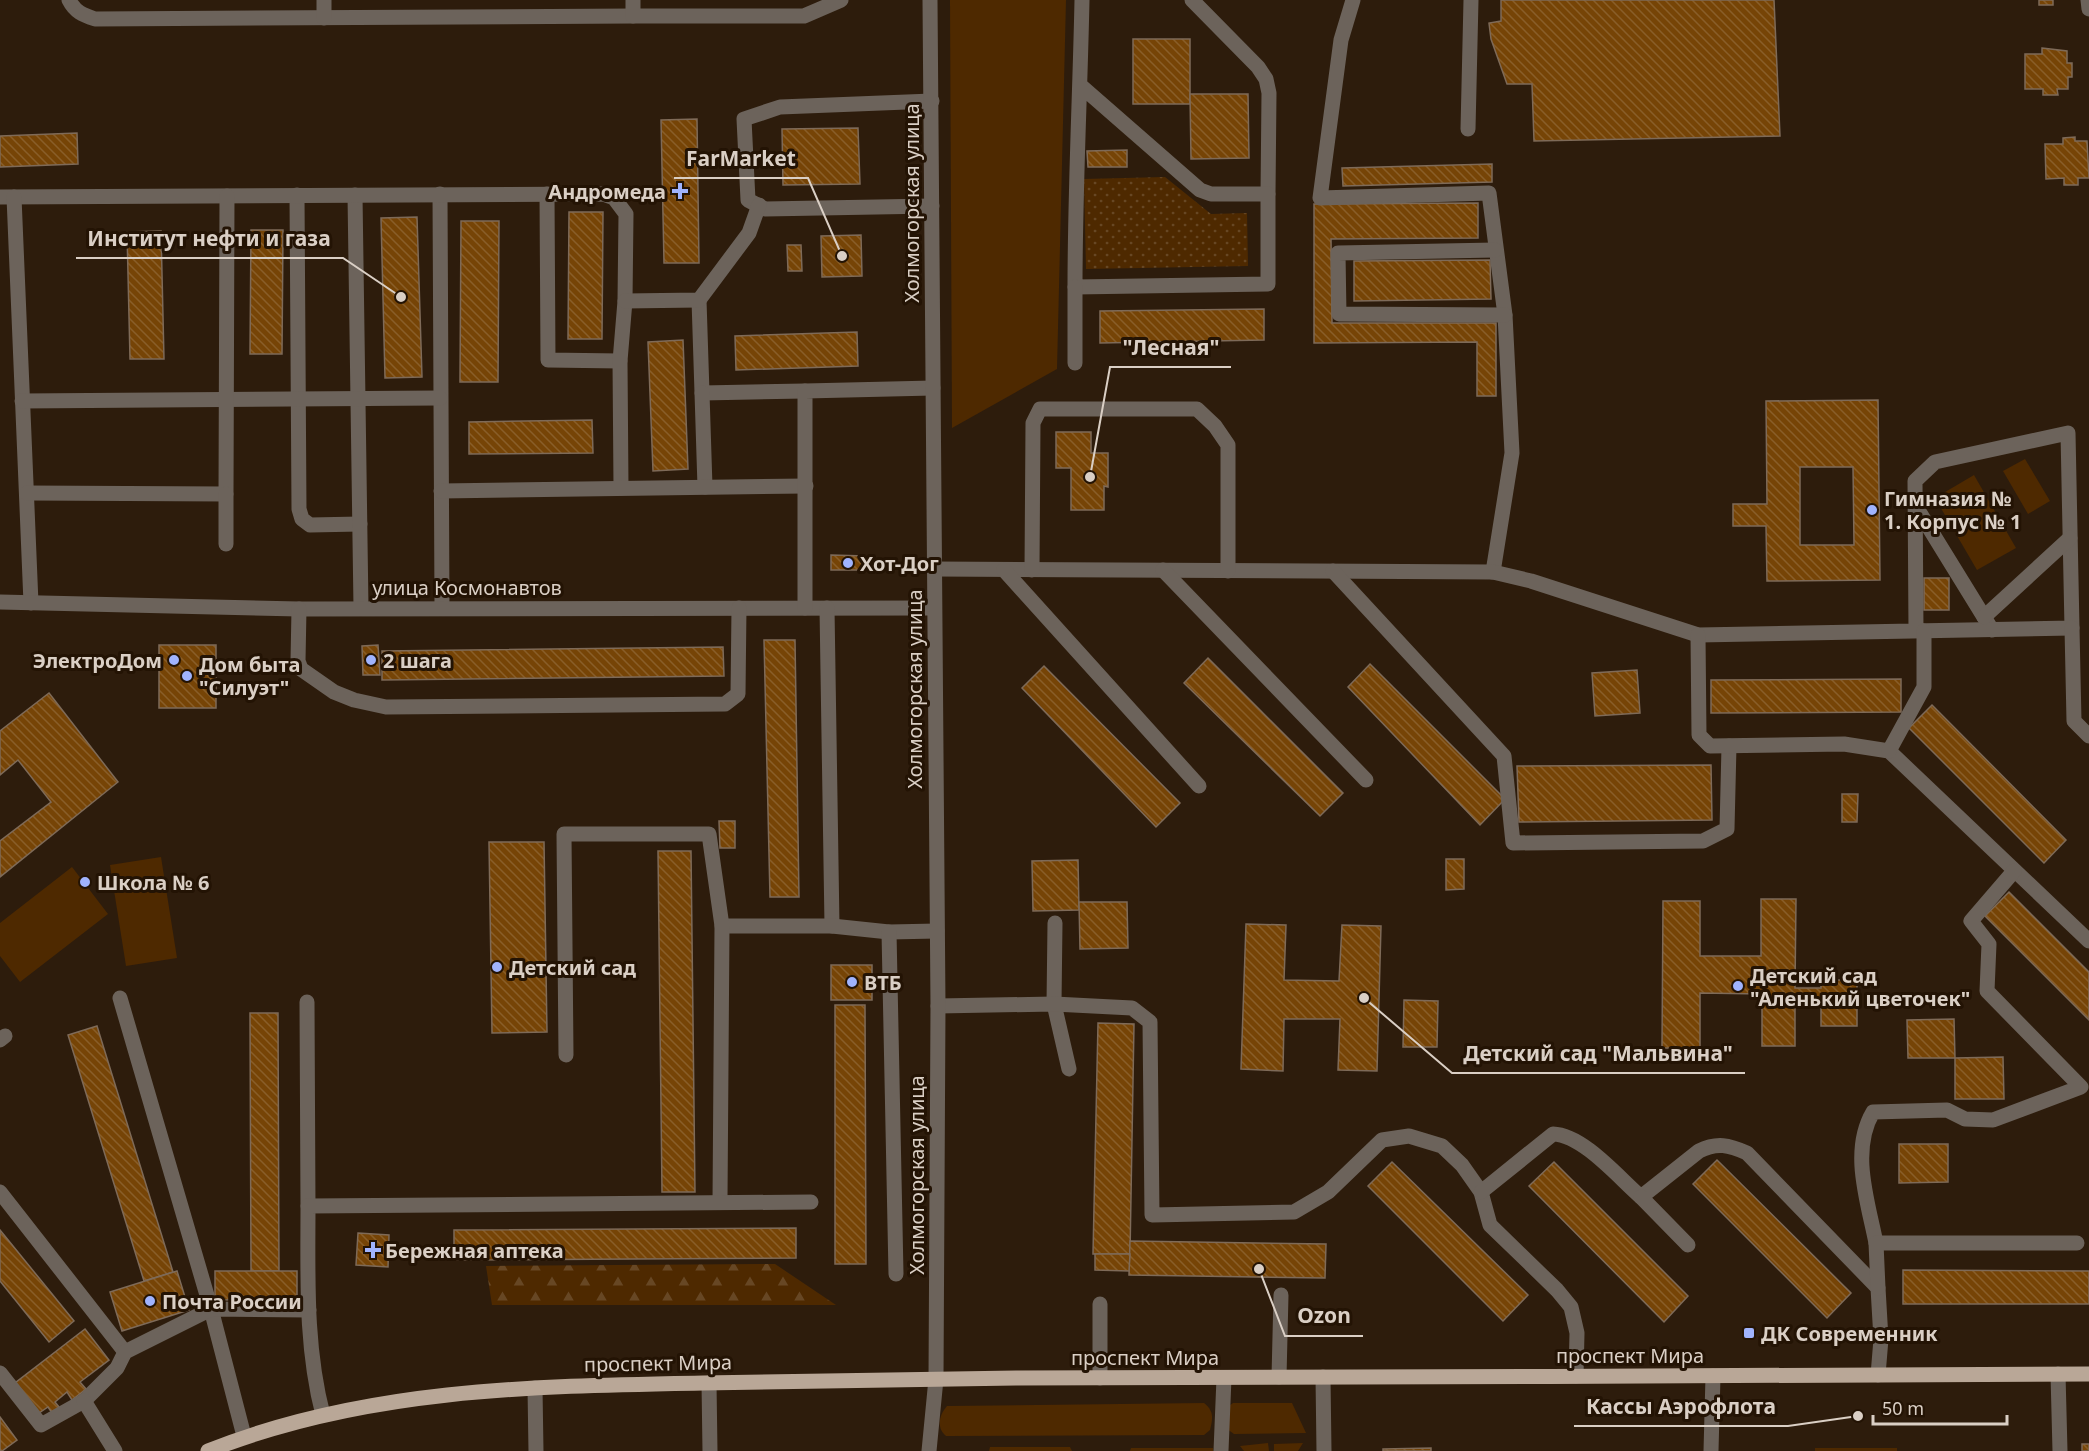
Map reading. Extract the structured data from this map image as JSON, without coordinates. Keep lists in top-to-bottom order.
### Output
{
  "streets": {
    "main road": ["проспект Мира"],
    "street": ["Холмогорская улица", "улица Космонавтов"]
  },
  "crossings": [
    ["Холмогорская улица", "улица Космонавтов"],
    ["Холмогорская улица", "проспект Мира"]
  ],
  "places": {
    "health": ["Андромеда", "Бережная аптека"],
    "other": [
      "FarMarket",
      "Институт нефти и газа",
      "\"Лесная\"",
      "Гимназия № 1. Корпус № 1",
      "Хот-Дог",
      "ЭлектроДом",
      "2 шага",
      "Дом быта \"Силуэт\"",
      "Школа № 6",
      "Детский сад",
      "ВТБ",
      "Детский сад \"Аленький цветочек\"",
      "Детский сад \"Мальвина\"",
      "Ozon",
      "Почта России",
      "Кассы Аэрофлота"
    ],
    "transit": ["ДК Современник"]
  },
  "scale_bar": "50 m"
}
